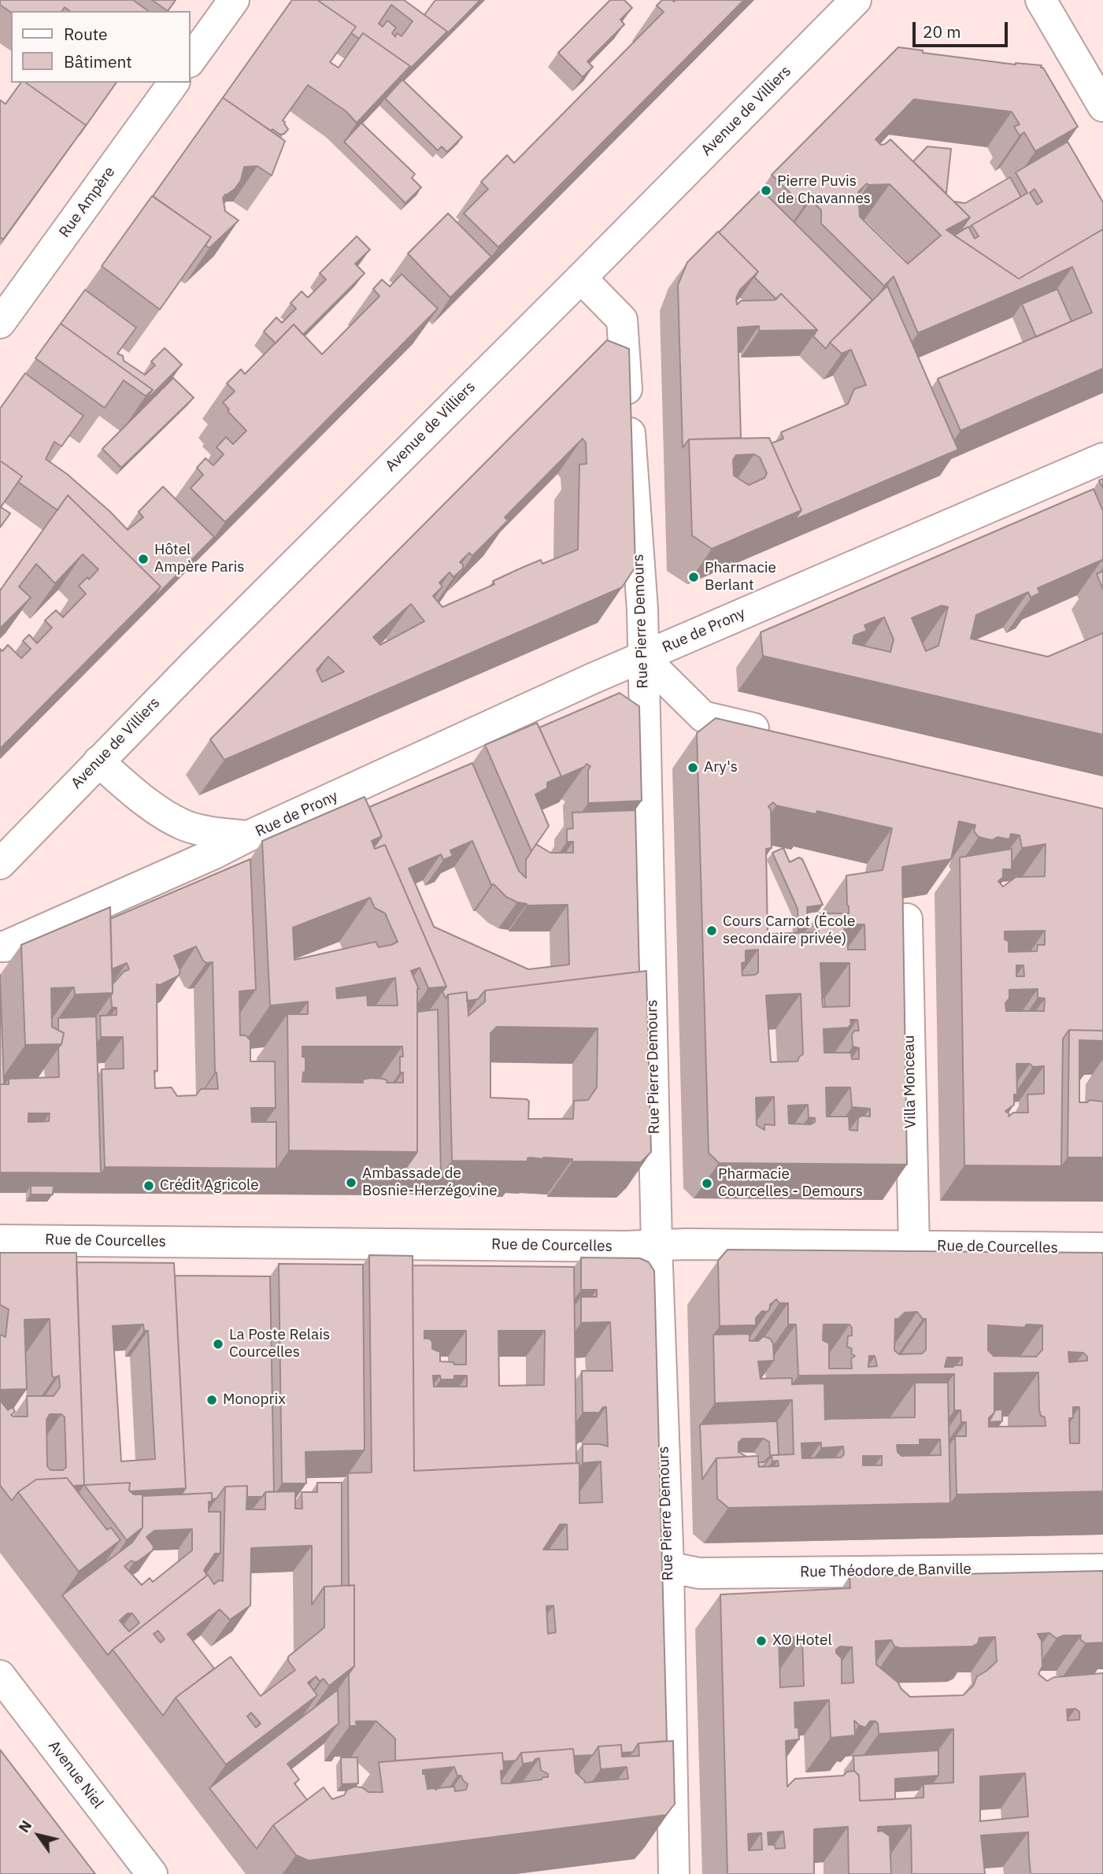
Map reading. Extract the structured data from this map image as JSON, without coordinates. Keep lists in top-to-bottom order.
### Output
{
  "streets": {
    "street": [
      "Avenue de Villiers",
      "Rue Ampère",
      "Rue Pierre Demours",
      "Rue de Prony",
      "Villa Monceau",
      "Rue de Courcelles",
      "Rue Théodore de Banville",
      "Avenue Niel"
    ]
  },
  "crossings": [
    ["Avenue de Villiers", "Rue Pierre Demours"],
    ["Avenue de Villiers", "Rue de Prony"],
    ["Rue Pierre Demours", "Rue de Prony"],
    ["Rue Pierre Demours", "Rue de Courcelles"],
    ["Rue Pierre Demours", "Rue Théodore de Banville"],
    ["Villa Monceau", "Rue de Courcelles"]
  ],
  "places": [
    "Pierre Puvis de Chavannes",
    "Hôtel Ampère Paris",
    "Pharmacie Berlant",
    "Ary's",
    "Cours Carnot (École secondaire privée)",
    "Ambassade de Bosnie-Herzégovine",
    "Pharmacie Courcelles - Demours",
    "Crédit Agricole",
    "La Poste Relais Courcelles",
    "Monoprix",
    "XO Hotel"
  ],
  "legend": ["Route", "Bâtiment"],
  "scale_bar": "20 m",
  "north": "top left"
}
